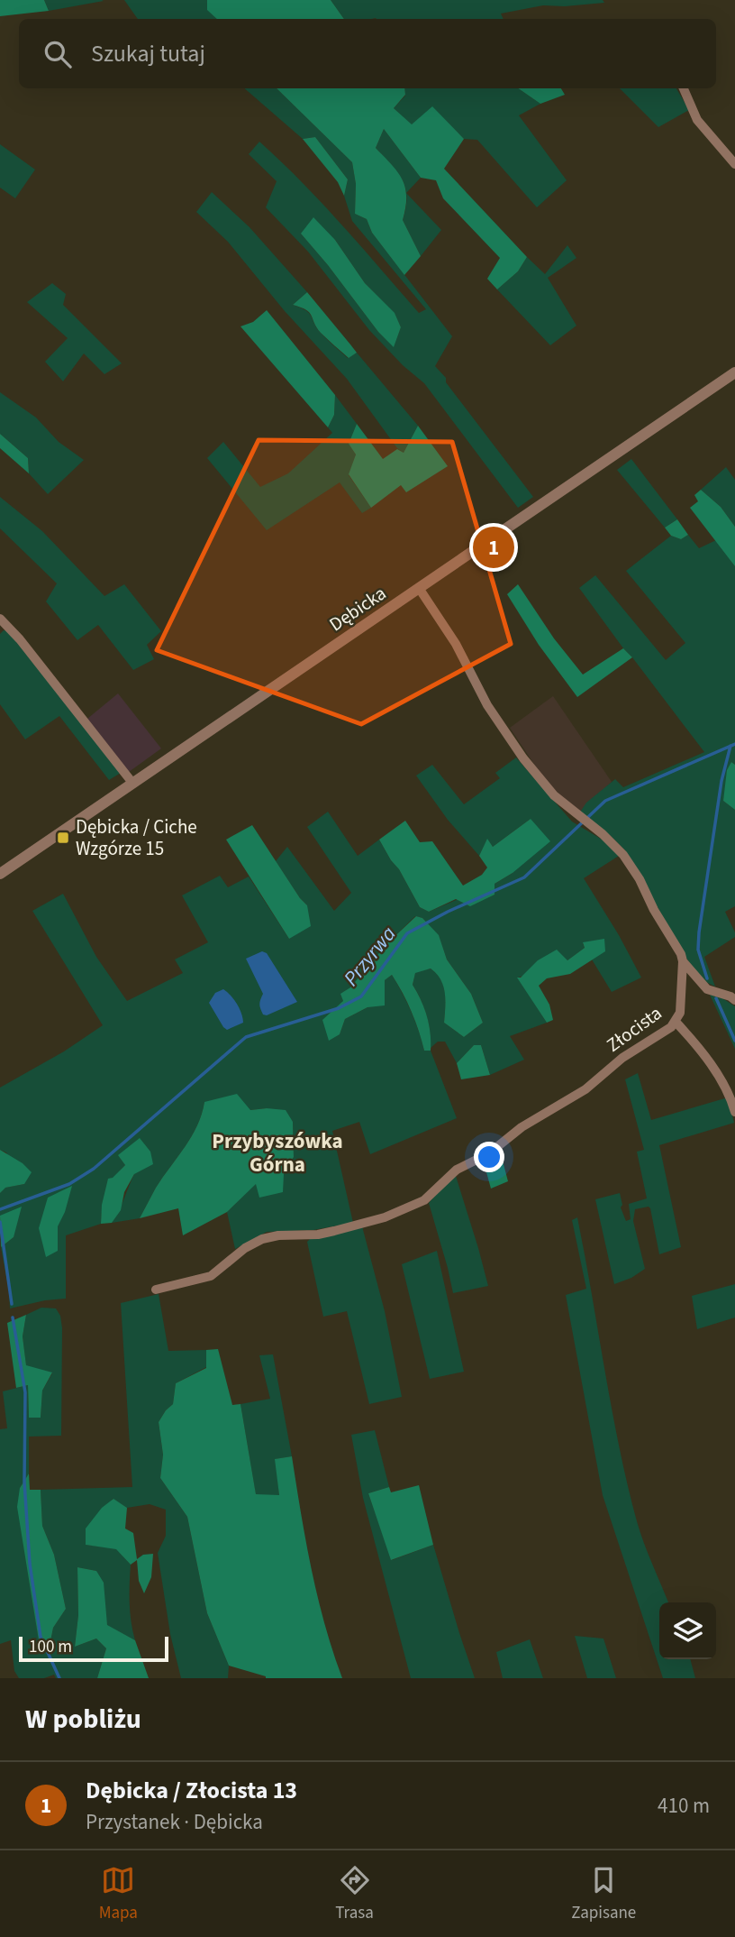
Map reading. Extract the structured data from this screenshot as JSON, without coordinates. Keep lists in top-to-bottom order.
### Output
{
  "streets": {
    "street": ["Dębicka", "Złocista"]
  },
  "crossings": [
    ["Dębicka", "Złocista"]
  ],
  "districts": ["Przybyszówka Górna"],
  "water": ["Przyrwa"],
  "places": {
    "transit": ["Dębicka / Ciche Wzgórze 15"]
  },
  "scale_bar": "100 m",
  "page": {
    "search": "Szukaj tutaj",
    "pins": "1",
    "scale": "100 m",
    "heading": "W pobliżu",
    "list": [
      {
        "mark": "1",
        "name": "Dębicka / Złocista 13",
        "note": "Przystanek · Dębicka",
        "value": "410 m"
      }
    ],
    "nav": ["Mapa", "Trasa", "Zapisane"]
  }
}
